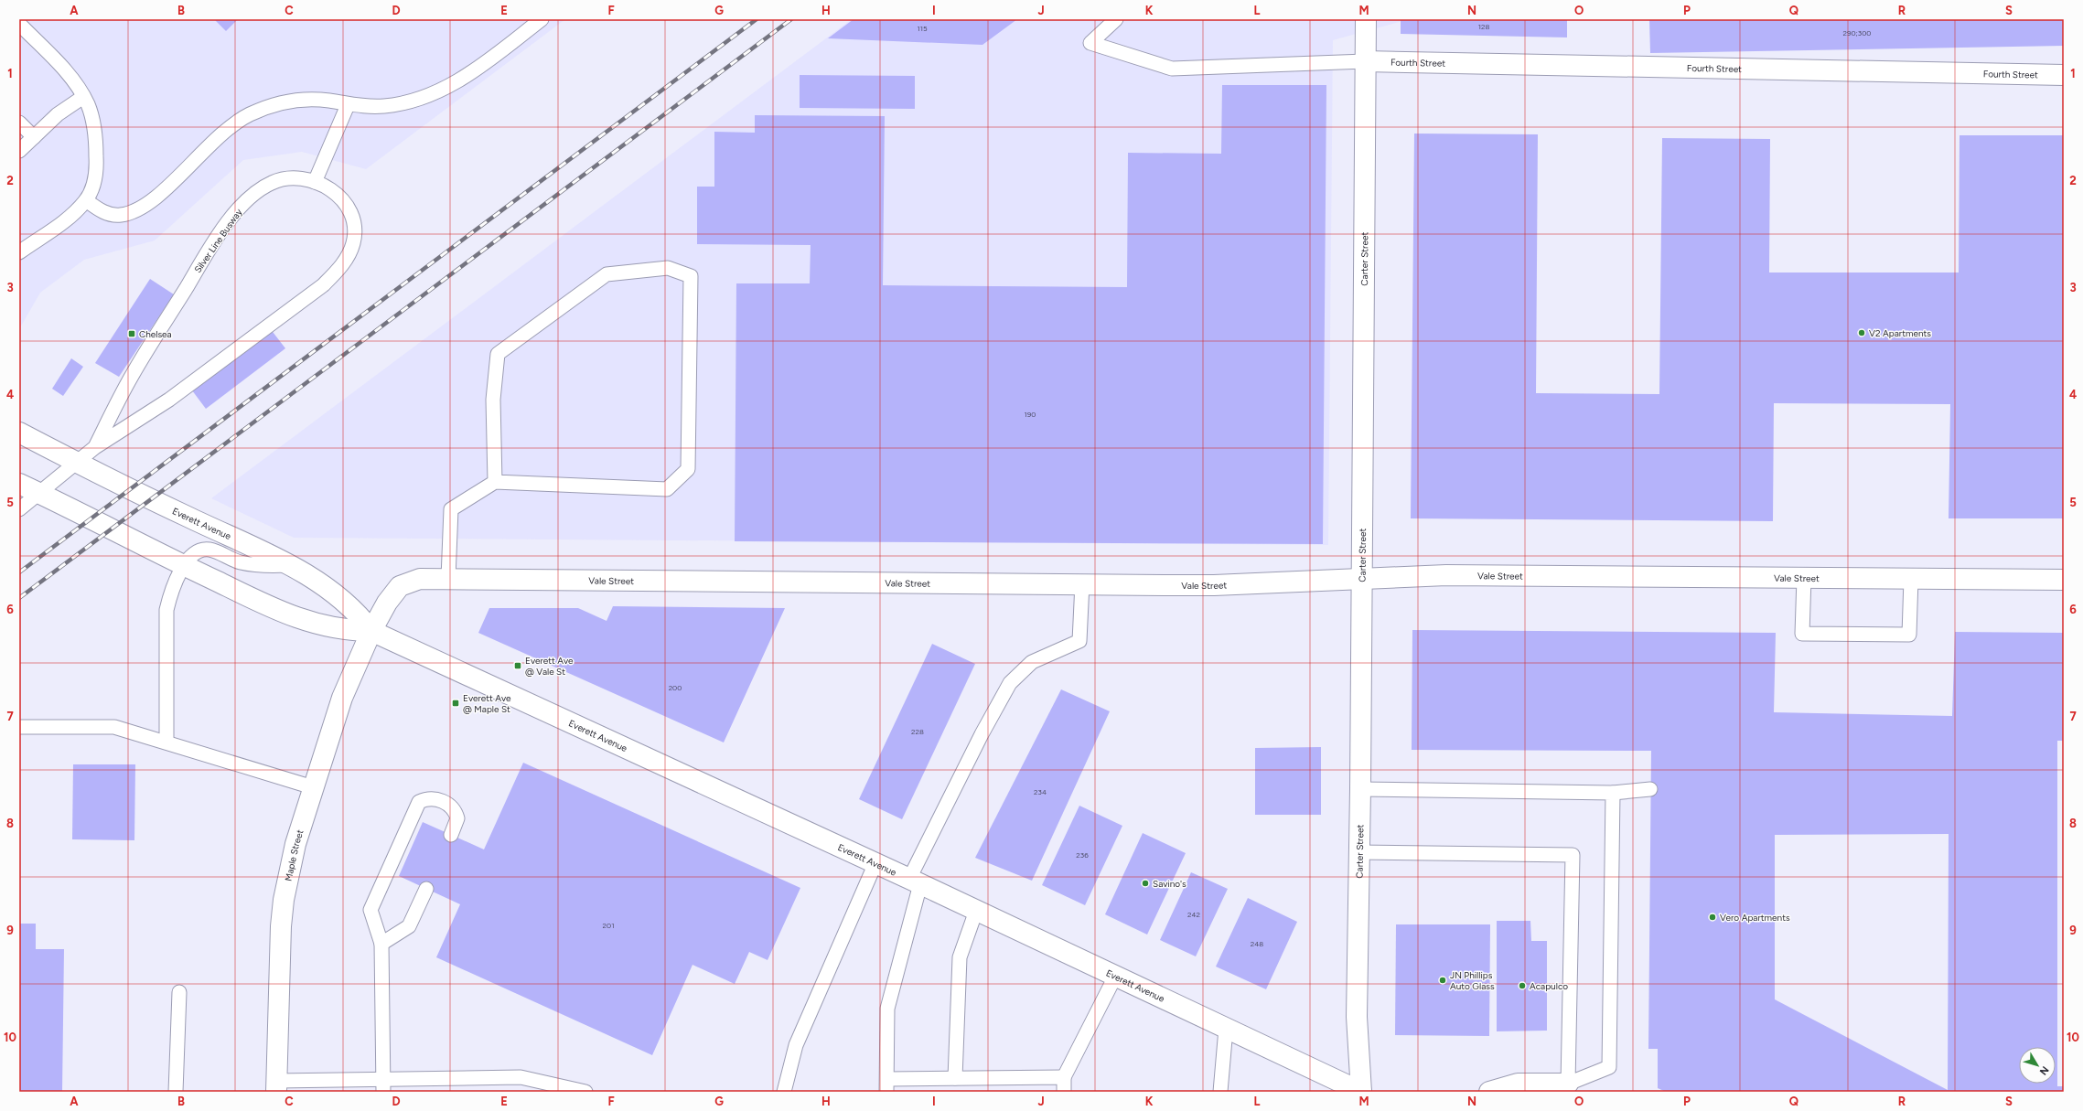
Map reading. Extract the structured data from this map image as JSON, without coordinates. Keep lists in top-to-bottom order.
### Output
{
  "streets": {
    "street": [
      "Fourth Street",
      "Carter Street",
      "Everett Avenue",
      "Vale Street",
      "Maple Street"
    ],
    "lane": ["Silver Line Busway"]
  },
  "crossings": [
    ["Fourth Street", "Carter Street"],
    ["Silver Line Busway", "Everett Avenue"],
    ["Carter Street", "Everett Avenue"],
    ["Carter Street", "Vale Street"],
    ["Everett Avenue", "Vale Street"],
    ["Everett Avenue", "Maple Street"],
    ["Vale Street", "Maple Street"]
  ],
  "places": {
    "other": [
      "V2 Apartments",
      "Savino's",
      "Vero Apartments",
      "JN Phillips Auto Glass",
      "Acapulco"
    ],
    "transit": ["Chelsea", "Everett Ave @ Vale St", "Everett Ave @ Maple St"]
  },
  "house_numbers": [
    "128",
    "115",
    "290;300",
    "190",
    "200",
    "228",
    "234",
    "236",
    "242",
    "201",
    "248"
  ],
  "north": "bottom right",
  "grid": {
    "columns": [
      "A",
      "B",
      "C",
      "D",
      "E",
      "F",
      "G",
      "H",
      "I",
      "J",
      "K",
      "L",
      "M",
      "N",
      "O",
      "P",
      "Q",
      "R",
      "S"
    ],
    "rows": [
      "1",
      "2",
      "3",
      "4",
      "5",
      "6",
      "7",
      "8",
      "9",
      "10"
    ]
  }
}
